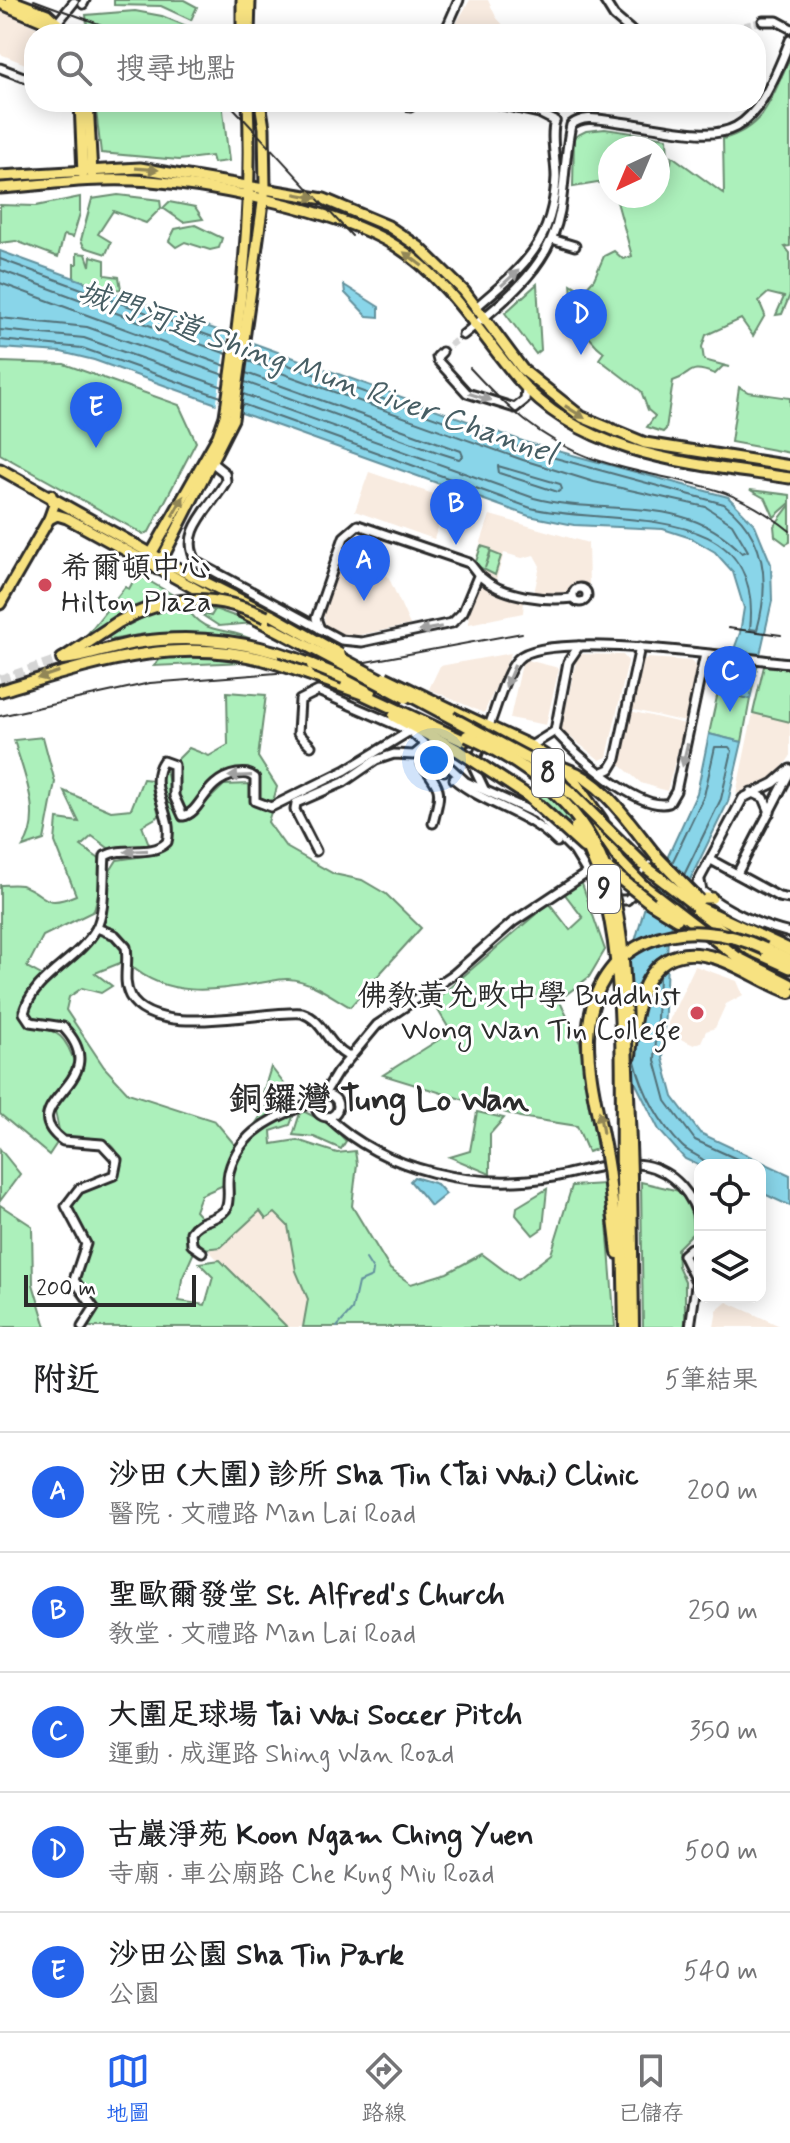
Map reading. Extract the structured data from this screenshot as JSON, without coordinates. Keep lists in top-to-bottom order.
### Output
{
  "streets": {
    "highway": ["8", "9"]
  },
  "crossings": [
    ["8", "9"]
  ],
  "districts": ["銅鑼灣 Tung Lo Wan"],
  "water": ["城門河道 Shing Mun River Channel"],
  "places": ["希爾頓中心 Hilton Plaza", "佛教黃允畋中學 Buddhist Wong Wan Tin College"],
  "scale_bar": "200 m",
  "north": "bottom left",
  "page": {
    "search": "搜尋地點",
    "pins": [
      "D",
      "E",
      "B",
      "A",
      "C"
    ],
    "scale": "200 m",
    "heading": ["附近", "5筆結果"],
    "list": [
      {
        "mark": "A",
        "name": "沙田 (大圍) 診所 Sha Tin (Tai Wai) Clinic",
        "note": "醫院 · 文禮路 Man Lai Road",
        "value": "200 m"
      },
      {
        "mark": "B",
        "name": "聖歐爾發堂 St. Alfred's Church",
        "note": "教堂 · 文禮路 Man Lai Road",
        "value": "250 m"
      },
      {
        "mark": "C",
        "name": "大圍足球場 Tai Wai Soccer Pitch",
        "note": "運動 · 成運路 Shing Wan Road",
        "value": "350 m"
      },
      {
        "mark": "D",
        "name": "古巖淨苑 Koon Ngam Ching Yuen",
        "note": "寺廟 · 車公廟路 Che Kung Miu Road",
        "value": "500 m"
      },
      {
        "mark": "E",
        "name": "沙田公園 Sha Tin Park",
        "note": "公園",
        "value": "540 m"
      }
    ],
    "nav": ["地圖", "路線", "已儲存"]
  }
}
